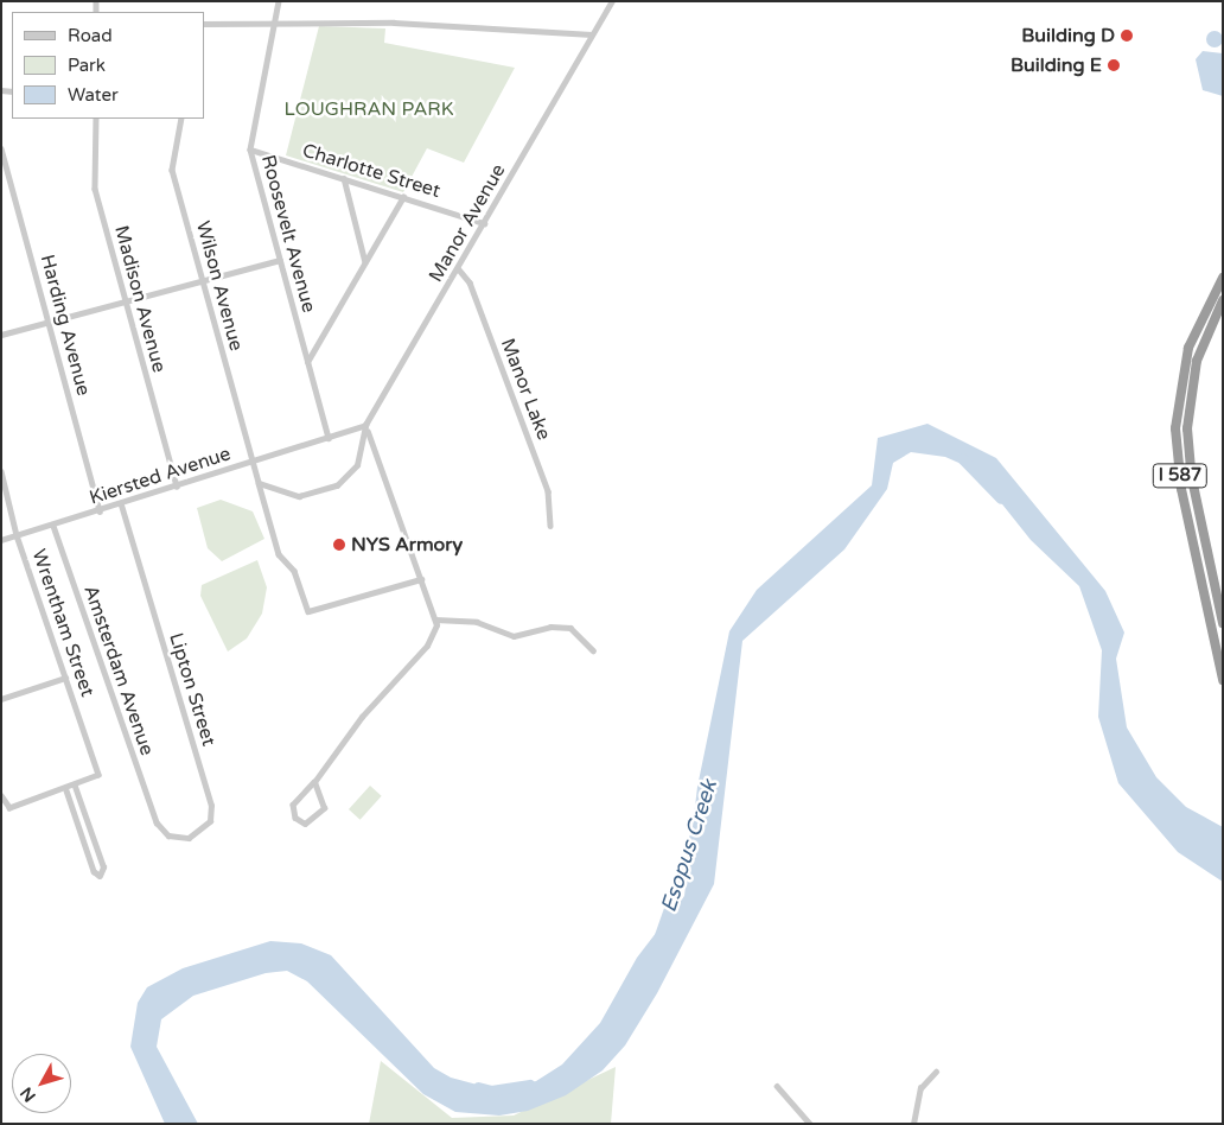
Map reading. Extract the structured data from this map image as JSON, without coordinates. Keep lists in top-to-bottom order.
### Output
{
  "streets": {
    "highway": ["I 587"],
    "street": [
      "Charlotte Street",
      "Manor Avenue",
      "Roosevelt Avenue",
      "Wilson Avenue",
      "Madison Avenue",
      "Harding Avenue",
      "Manor Lake",
      "Kiersted Avenue",
      "Wrentham Street",
      "Amsterdam Avenue",
      "Lipton Street"
    ]
  },
  "crossings": [
    ["Charlotte Street", "Manor Avenue"],
    ["Charlotte Street", "Roosevelt Avenue"],
    ["Manor Avenue", "Wilson Avenue"],
    ["Manor Avenue", "Manor Lake"],
    ["Roosevelt Avenue", "Kiersted Avenue"],
    ["Wilson Avenue", "Kiersted Avenue"],
    ["Madison Avenue", "Kiersted Avenue"],
    ["Harding Avenue", "Kiersted Avenue"],
    ["Kiersted Avenue", "Wrentham Street"],
    ["Kiersted Avenue", "Amsterdam Avenue"],
    ["Kiersted Avenue", "Lipton Street"],
    ["Amsterdam Avenue", "Lipton Street"]
  ],
  "water": ["Esopus Creek"],
  "parks": ["LOUGHRAN PARK"],
  "places": ["Building D", "Building E", "NYS Armory"],
  "legend": ["Road", "Park", "Water"],
  "north": "bottom left"
}
